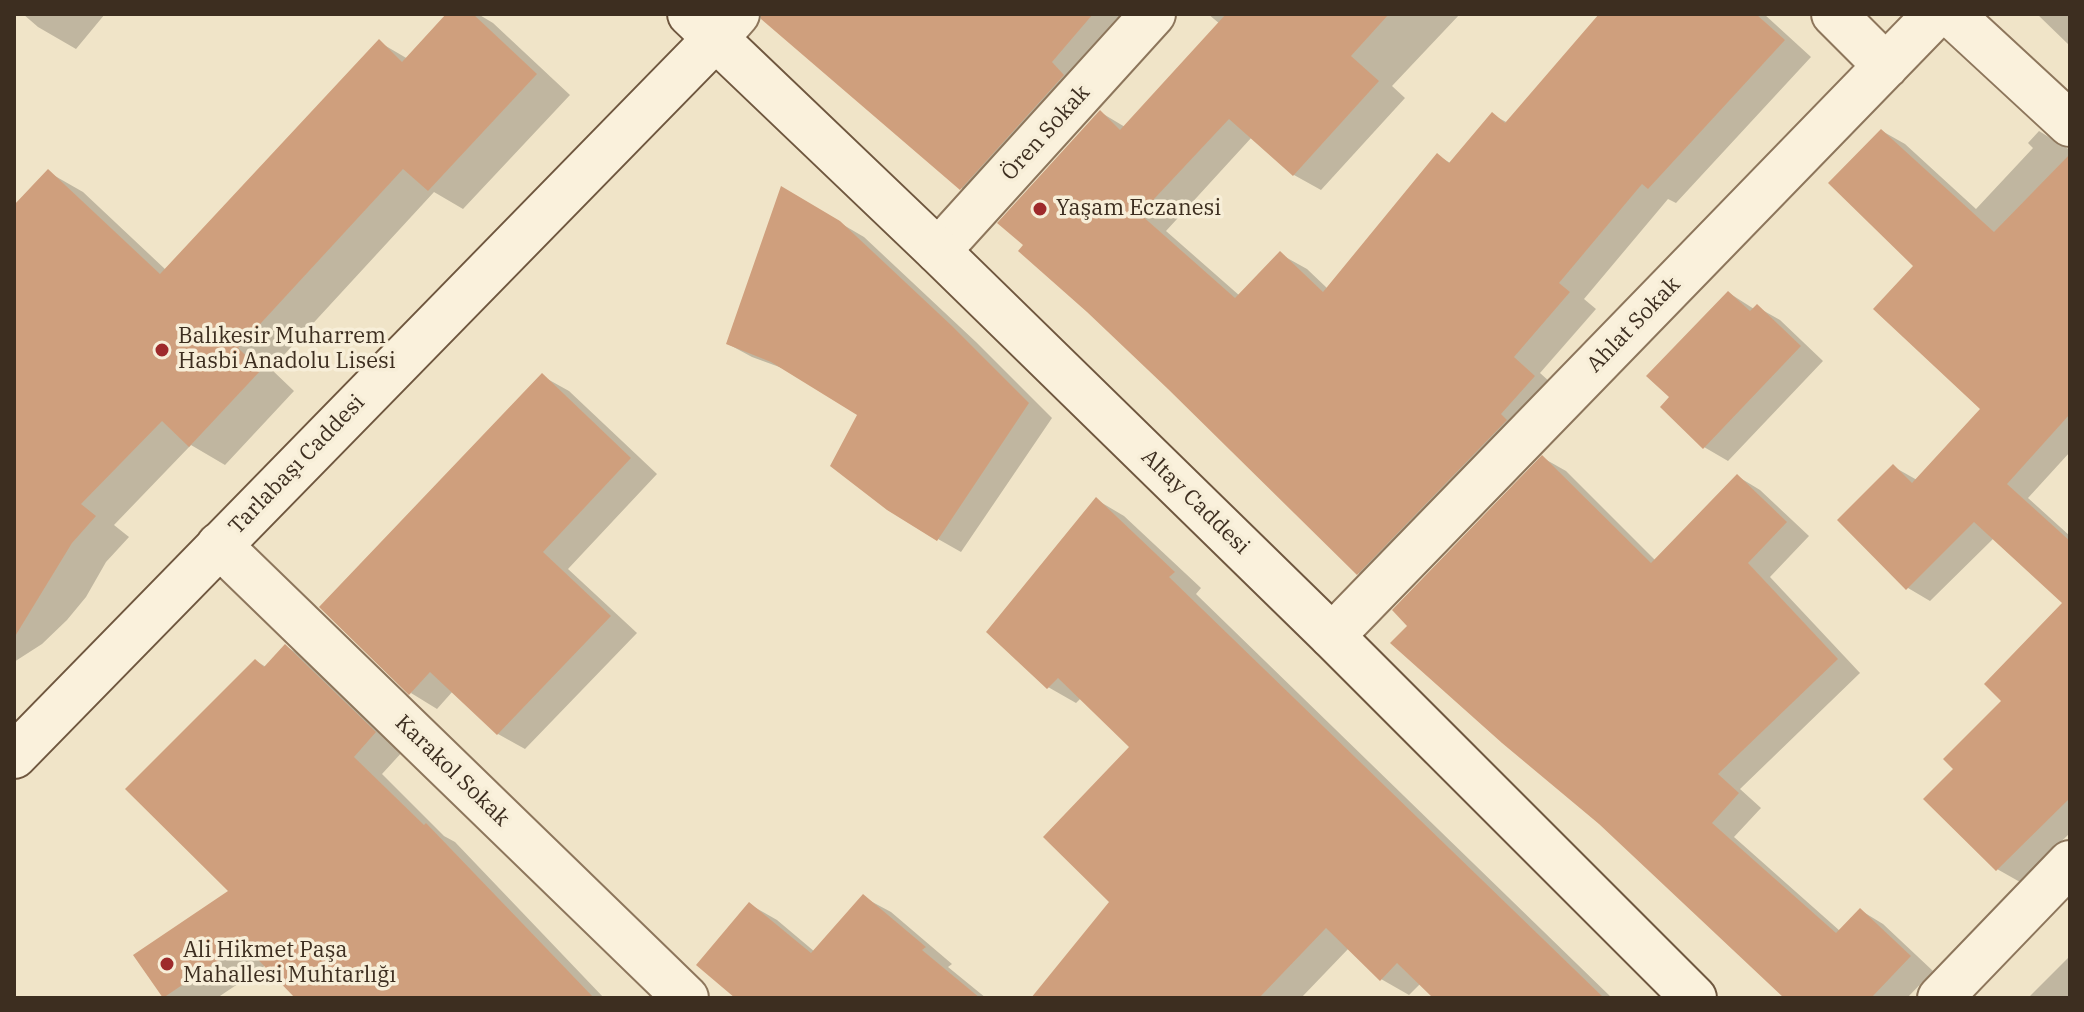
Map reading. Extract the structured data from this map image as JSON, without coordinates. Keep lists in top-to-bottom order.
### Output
{
  "streets": {
    "main road": [
      "Ören Sokak",
      "Ahlat Sokak",
      "Tarlabaşı Caddesi",
      "Altay Caddesi",
      "Karakol Sokak"
    ]
  },
  "crossings": [
    ["Ören Sokak", "Altay Caddesi"],
    ["Ahlat Sokak", "Altay Caddesi"],
    ["Tarlabaşı Caddesi", "Altay Caddesi"],
    ["Tarlabaşı Caddesi", "Karakol Sokak"]
  ],
  "places": ["Yaşam Eczanesi", "Balıkesir Muharrem Hasbi Anadolu Lisesi", "Ali Hikmet Paşa Mahallesi Muhtarlığı"]
}
